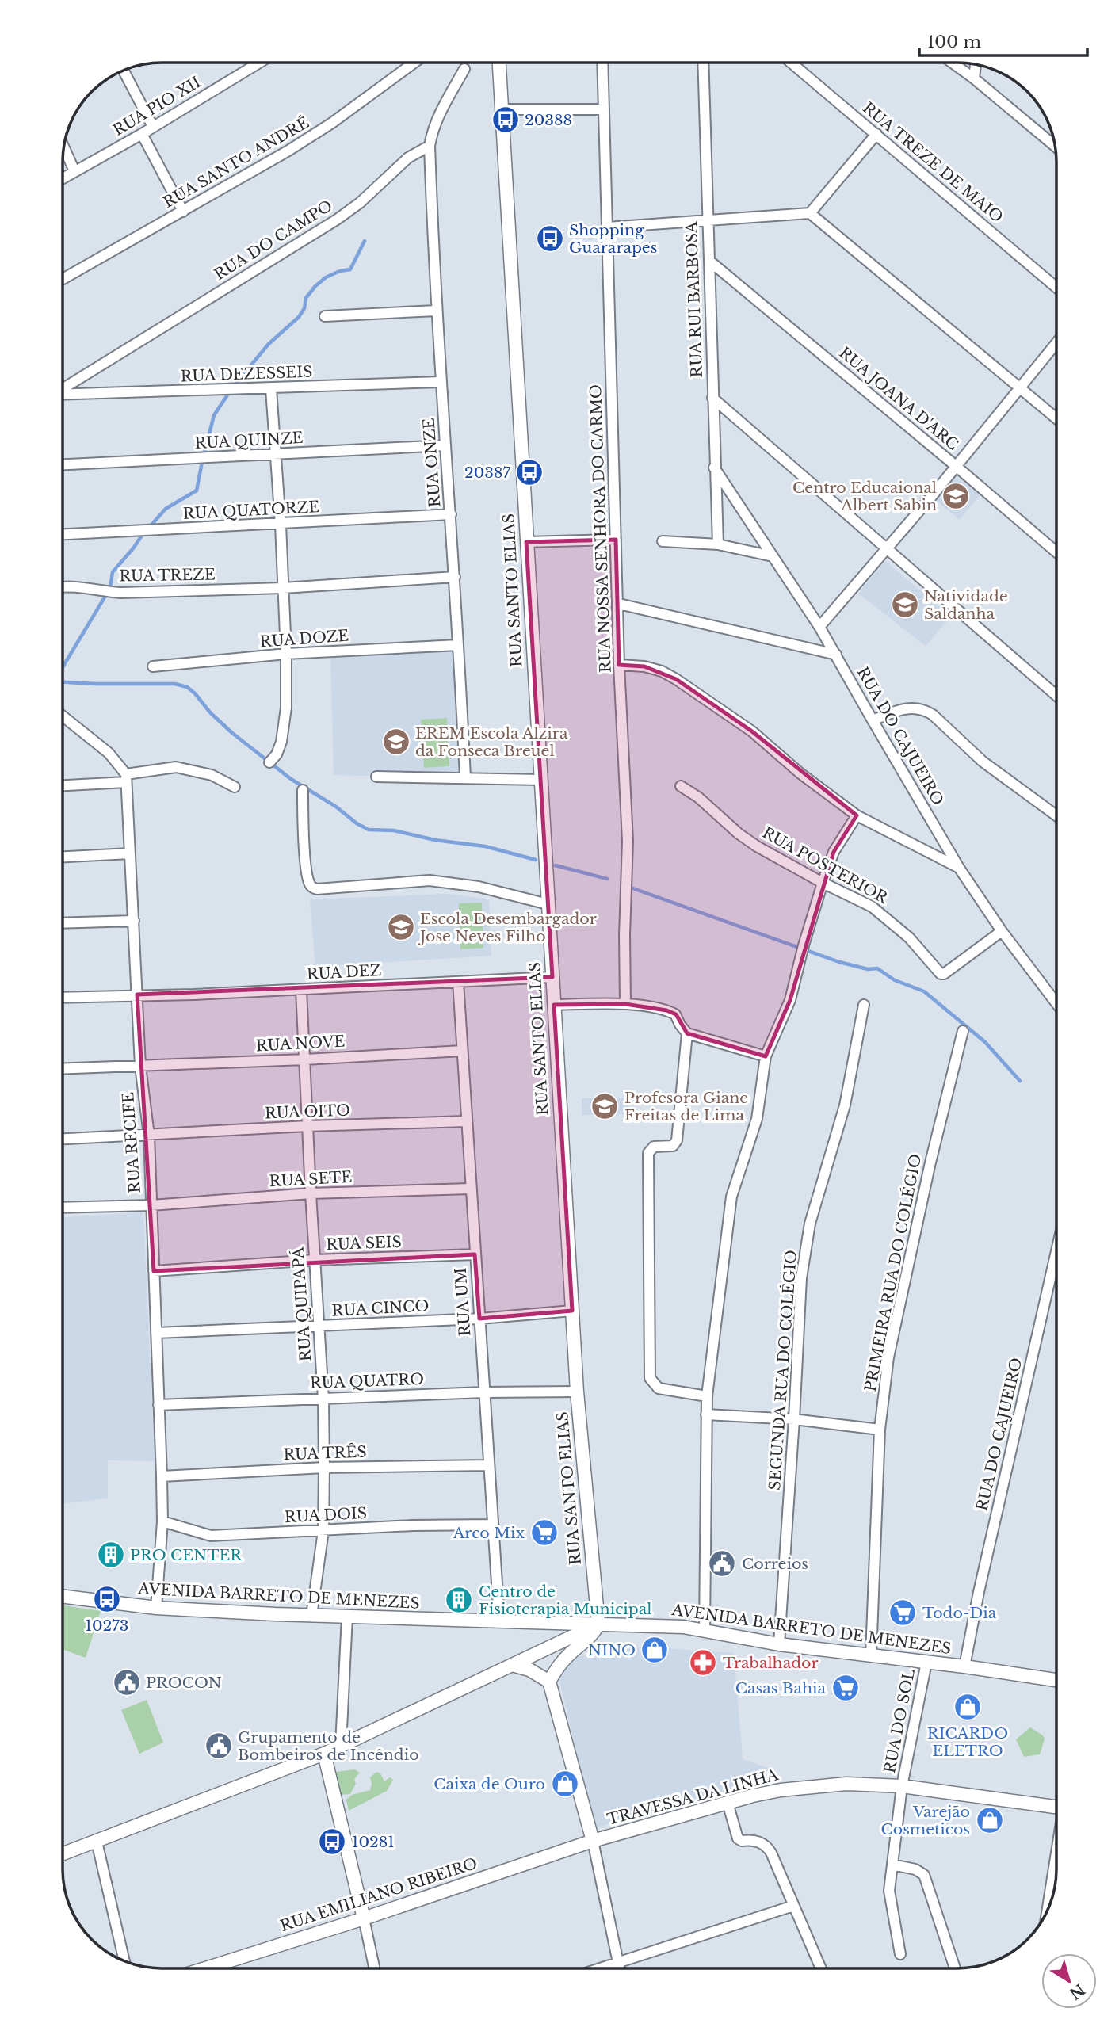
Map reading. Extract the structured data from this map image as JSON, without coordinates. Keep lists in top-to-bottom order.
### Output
{
  "streets": {
    "main road": [
      "RUA SANTO ELIAS",
      "AVENIDA BARRETO DE MENEZES",
      "TRAVESSA DA LINHA",
      "RUA EMILIANO RIBEIRO"
    ],
    "street": [
      "RUA PIO XII",
      "RUA SANTO ANDRÉ",
      "RUA TREZE DE MAIO",
      "RUA DO CAMPO",
      "RUA RUI BARBOSA",
      "RUA DEZESSEIS",
      "RUA JOANA D'ARC",
      "RUA QUINZE",
      "RUA ONZE",
      "RUA QUATORZE",
      "RUA NOSSA SENHORA DO CARMO",
      "RUA TREZE",
      "RUA DOZE",
      "RUA DO CAJUEIRO",
      "RUA POSTERIOR",
      "RUA DEZ",
      "RUA NOVE",
      "RUA OITO",
      "RUA RECIFE",
      "RUA SETE",
      "RUA SEIS",
      "PRIMEIRA RUA DO COLÉGIO",
      "RUA UM",
      "RUA QUIPAPÁ",
      "RUA CINCO",
      "SEGUNDA RUA DO COLÉGIO",
      "RUA QUATRO",
      "RUA TRÊS",
      "RUA DOIS",
      "RUA DO SOL"
    ]
  },
  "crossings": [
    ["RUA DO CAMPO", "RUA ONZE"],
    ["RUA RUI BARBOSA", "RUA JOANA D'ARC"],
    ["RUA RUI BARBOSA", "RUA DO CAJUEIRO"],
    ["RUA DEZESSEIS", "RUA ONZE"],
    ["RUA QUINZE", "RUA ONZE"],
    ["RUA ONZE", "RUA QUATORZE"],
    ["RUA ONZE", "RUA TREZE"],
    ["RUA ONZE", "RUA DOZE"],
    ["RUA SANTO ELIAS", "RUA DEZ"],
    ["RUA SANTO ELIAS", "RUA CINCO"],
    ["RUA SANTO ELIAS", "RUA QUATRO"],
    ["RUA SANTO ELIAS", "AVENIDA BARRETO DE MENEZES"],
    ["RUA DO CAJUEIRO", "RUA POSTERIOR"],
    ["RUA DO CAJUEIRO", "AVENIDA BARRETO DE MENEZES"],
    ["RUA DEZ", "RUA RECIFE"],
    ["RUA DEZ", "RUA UM"],
    ["RUA DEZ", "RUA QUIPAPÁ"],
    ["RUA NOVE", "RUA RECIFE"],
    ["RUA NOVE", "RUA UM"],
    ["RUA NOVE", "RUA QUIPAPÁ"],
    ["RUA OITO", "RUA RECIFE"],
    ["RUA OITO", "RUA UM"],
    ["RUA OITO", "RUA QUIPAPÁ"],
    ["RUA RECIFE", "RUA SETE"],
    ["RUA RECIFE", "RUA SEIS"],
    ["RUA RECIFE", "RUA CINCO"],
    ["RUA RECIFE", "RUA QUATRO"],
    ["RUA RECIFE", "RUA TRÊS"],
    ["RUA RECIFE", "RUA DOIS"],
    ["RUA RECIFE", "AVENIDA BARRETO DE MENEZES"],
    ["RUA SETE", "RUA UM"],
    ["RUA SETE", "RUA QUIPAPÁ"],
    ["RUA SEIS", "RUA UM"],
    ["RUA SEIS", "RUA QUIPAPÁ"],
    ["PRIMEIRA RUA DO COLÉGIO", "AVENIDA BARRETO DE MENEZES"],
    ["RUA UM", "RUA CINCO"],
    ["RUA UM", "RUA QUATRO"],
    ["RUA UM", "RUA TRÊS"],
    ["RUA UM", "RUA DOIS"],
    ["RUA UM", "AVENIDA BARRETO DE MENEZES"],
    ["RUA QUIPAPÁ", "RUA CINCO"],
    ["RUA QUIPAPÁ", "RUA QUATRO"],
    ["RUA QUIPAPÁ", "RUA TRÊS"],
    ["RUA QUIPAPÁ", "RUA DOIS"],
    ["RUA QUIPAPÁ", "AVENIDA BARRETO DE MENEZES"],
    ["SEGUNDA RUA DO COLÉGIO", "AVENIDA BARRETO DE MENEZES"],
    ["AVENIDA BARRETO DE MENEZES", "RUA DO SOL"],
    ["RUA DO SOL", "TRAVESSA DA LINHA"],
    ["TRAVESSA DA LINHA", "RUA EMILIANO RIBEIRO"]
  ],
  "places": {
    "bus stop": [
      "20388",
      "Shopping Guararapes",
      "20387",
      "10273",
      "10281"
    ],
    "school or university": [
      "Centro Educaional Albert Sabin",
      "Natividade Saldanha",
      "EREM Escola Alzira da Fonseca Breuel",
      "Escola Desembargador Jose Neves Filho",
      "Profesora Giane Freitas de Lima"
    ],
    "supermarket": ["Arco Mix", "Todo-Dia", "Casas Bahia"],
    "building": ["PRO CENTER", "Centro de Fisioterapia Municipal"],
    "public building": ["Correios", "PROCON", "Grupamento de Bombeiros de Incêndio"],
    "shop": [
      "NINO",
      "RICARDO ELETRO",
      "Caixa de Ouro",
      "Varejão Cosmeticos"
    ],
    "pharmacy": ["Trabalhador"]
  },
  "scale_bar": "100 m",
  "north": "bottom right"
}
